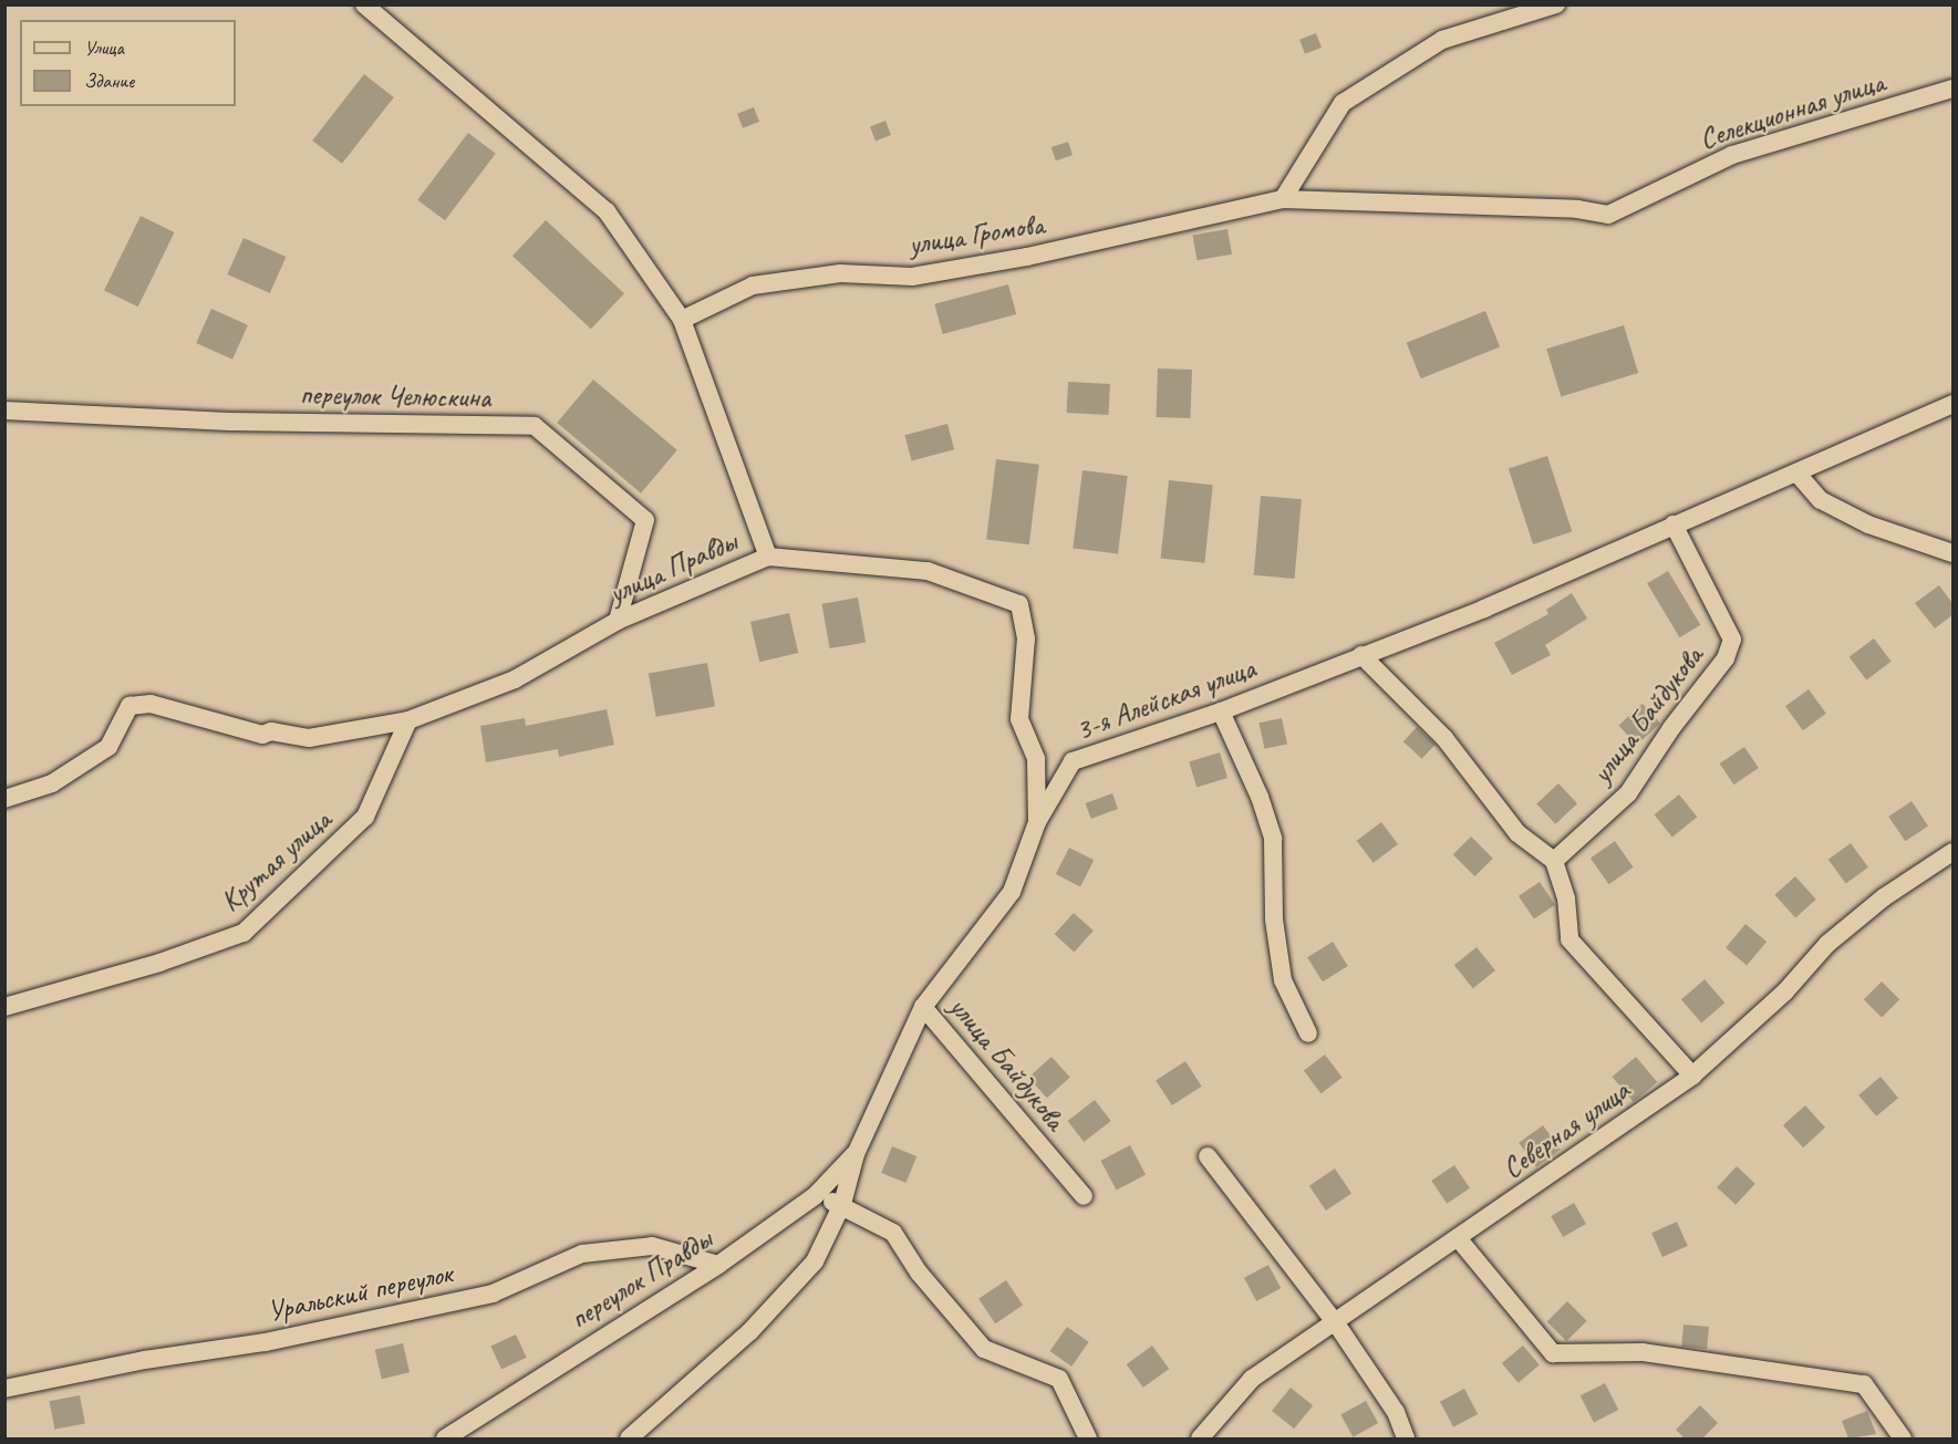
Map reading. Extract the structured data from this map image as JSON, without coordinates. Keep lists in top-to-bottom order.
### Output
{
  "streets": {
    "street": [
      "Селекционная улица",
      "улица Громова",
      "переулок Челюскина",
      "улица Правды",
      "3-я Алейская улица",
      "улица Байдукова",
      "Крутая улица",
      "Северная улица",
      "переулок Правды",
      "Уральский переулок"
    ]
  },
  "crossings": [
    ["Селекционная улица", "улица Громова"],
    ["улица Громова", "улица Правды"],
    ["переулок Челюскина", "улица Правды"],
    ["улица Правды", "Крутая улица"],
    ["3-я Алейская улица", "улица Байдукова"],
    ["улица Байдукова", "переулок Правды"],
    ["переулок Правды", "Уральский переулок"]
  ],
  "legend": ["Улица", "Здание"]
}
